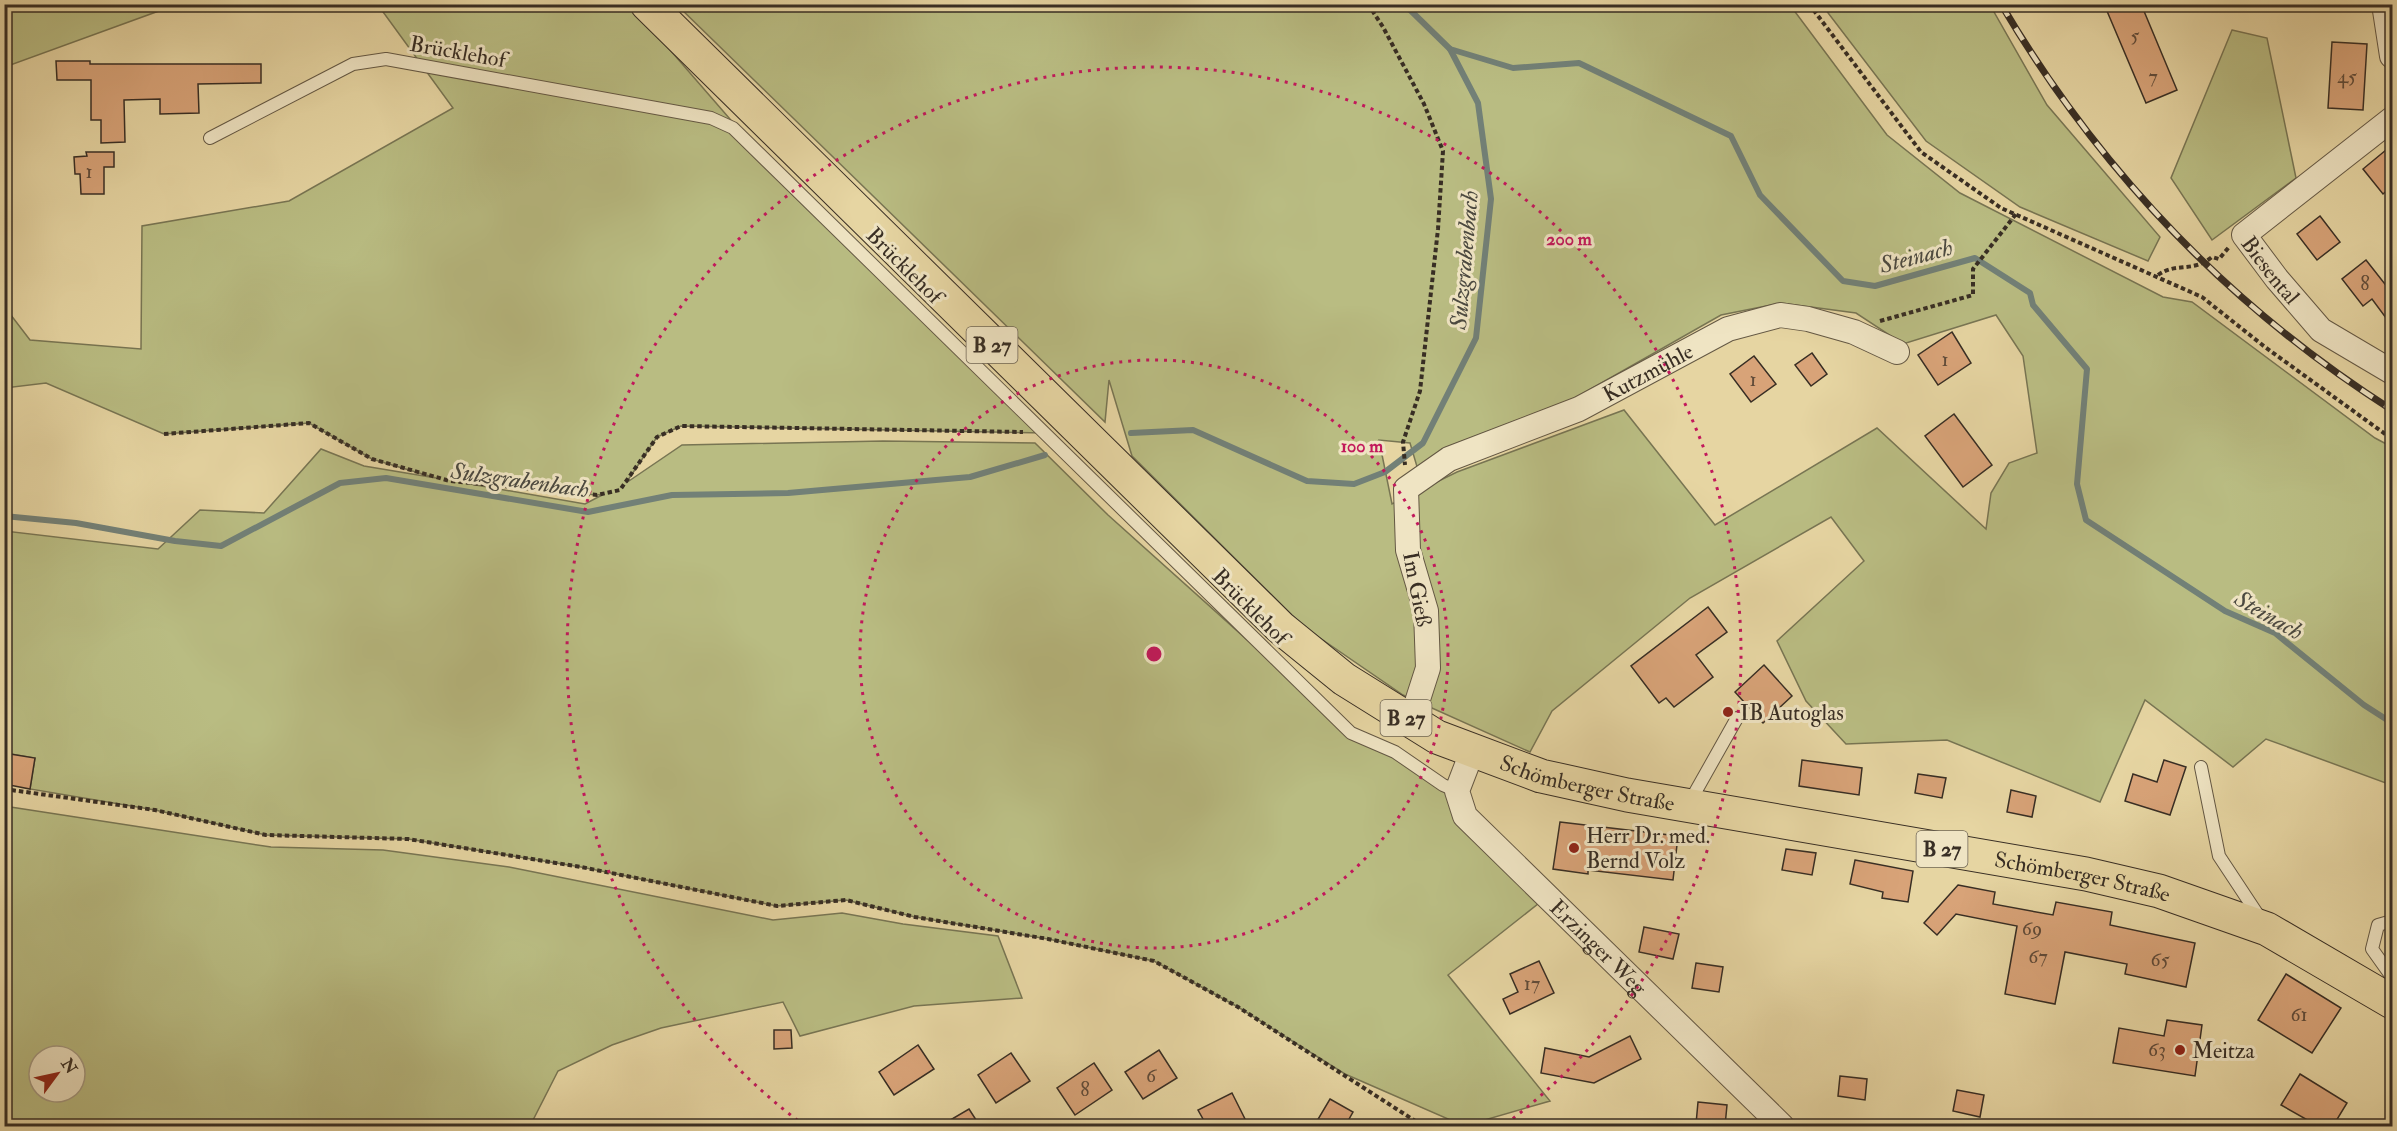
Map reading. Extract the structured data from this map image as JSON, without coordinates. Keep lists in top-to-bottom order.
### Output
{
  "streets": {
    "main road": ["B 27", "Schömberger Straße"],
    "street": [
      "Biesental",
      "Kutzmühle",
      "Im Gieß",
      "Erzinger Weg"
    ],
    "lane": ["Brücklehof"]
  },
  "crossings": [
    ["Brücklehof", "Erzinger Weg"],
    ["Kutzmühle", "Im Gieß"],
    ["Im Gieß", "Schömberger Straße"]
  ],
  "water": ["Steinach", "Sulzgrabenbach"],
  "places": ["IB Autoglas", "Herr Dr. med. Bernd Volz", "Meitza"],
  "house_numbers": [
    "5",
    "7",
    "45",
    "1",
    "8",
    "1",
    "1",
    "69",
    "67",
    "65",
    "17",
    "61",
    "63",
    "6",
    "8"
  ],
  "north": "top right",
  "rings": ["200 m", "100 m"]
}
